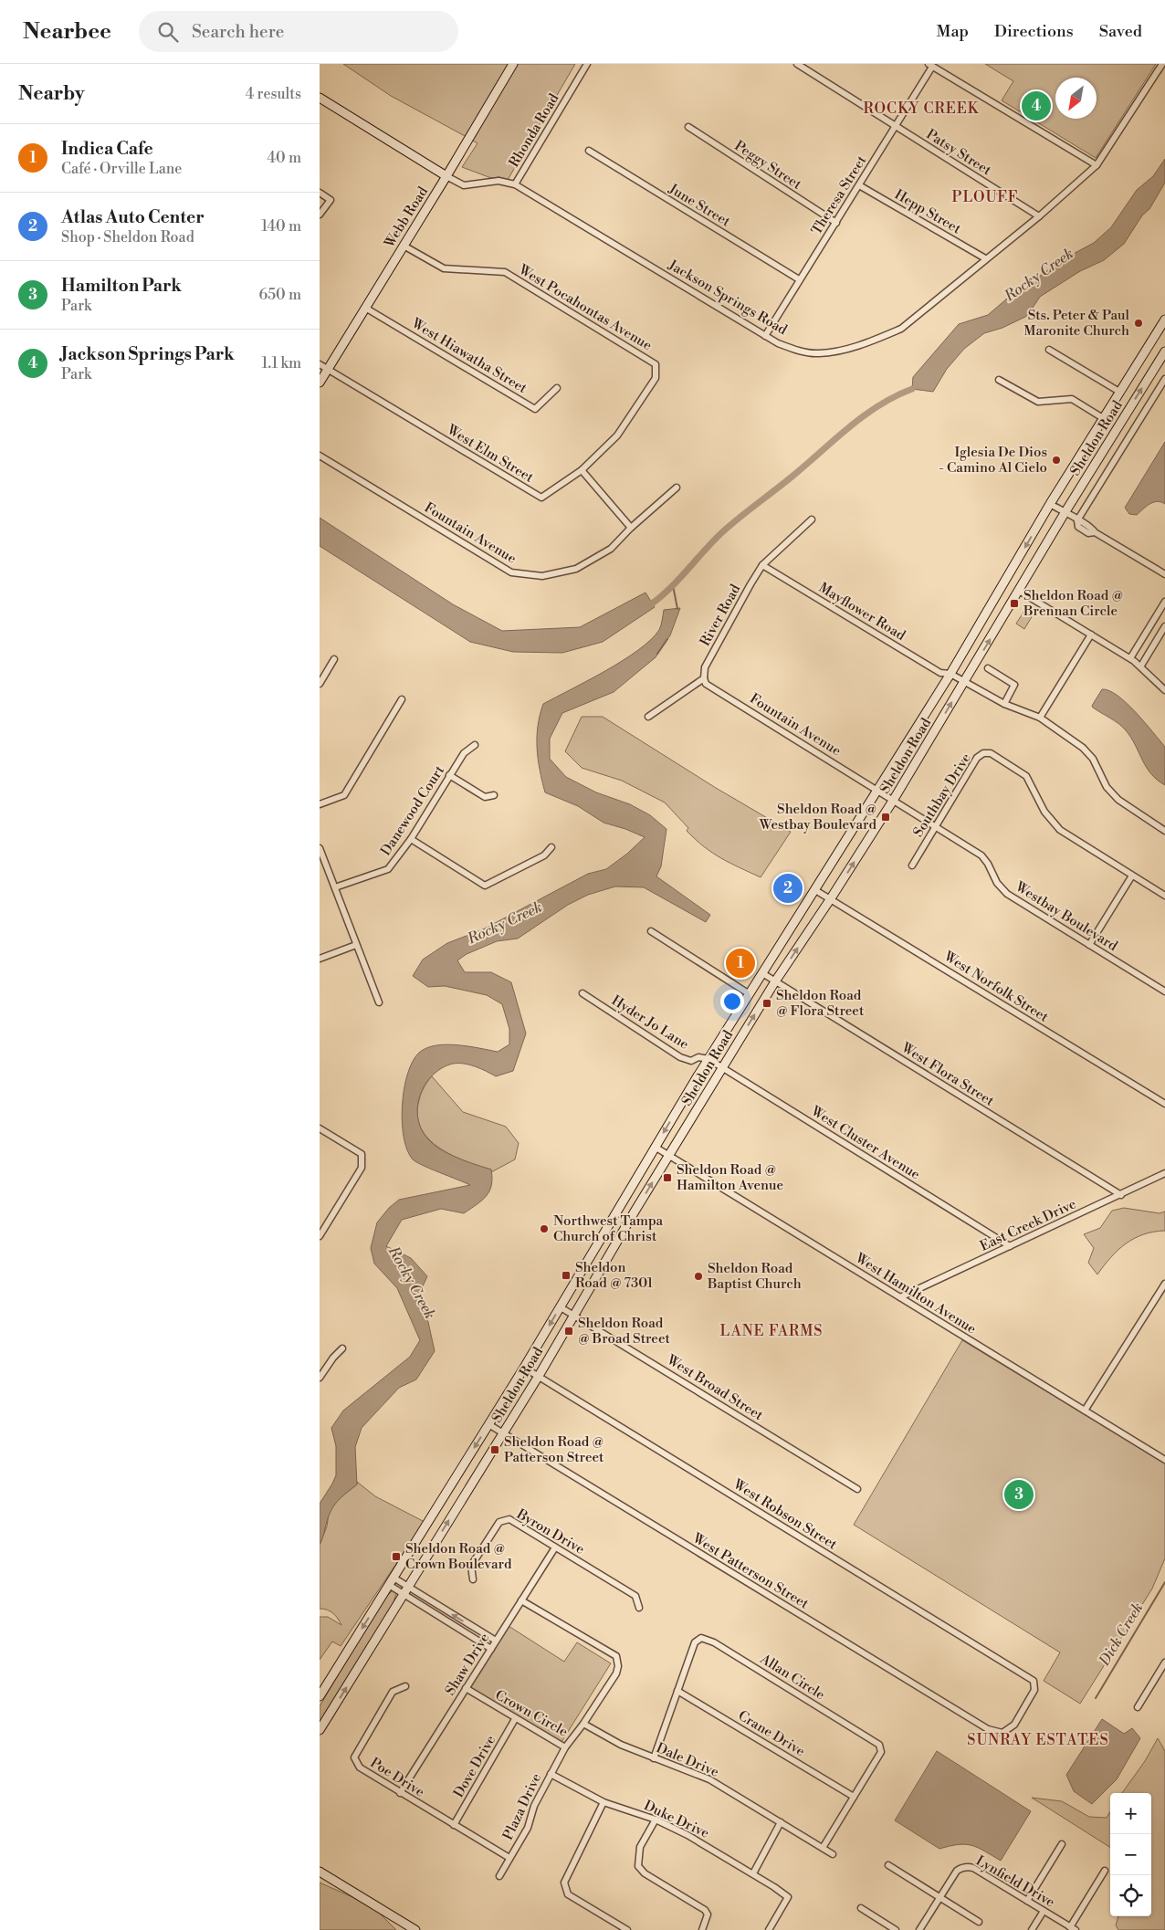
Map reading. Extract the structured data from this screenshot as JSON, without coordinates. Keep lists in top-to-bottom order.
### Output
{
  "streets": {
    "main road": ["Webb Road", "Jackson Springs Road", "Sheldon Road"],
    "street": [
      "Rhonda Road",
      "Patsy Street",
      "Peggy Street",
      "Theresa Street",
      "June Street",
      "Hepp Street",
      "West Pocahontas Avenue",
      "West Hiawatha Street",
      "West Elm Street",
      "Fountain Avenue",
      "Mayflower Road",
      "River Road",
      "Southbay Drive",
      "Danewood Court",
      "Westbay Boulevard",
      "West Norfolk Street",
      "Hyder Jo Lane",
      "West Flora Street",
      "West Cluster Avenue",
      "East Creek Drive",
      "West Hamilton Avenue",
      "West Broad Street",
      "West Robson Street",
      "Byron Drive",
      "West Patterson Street",
      "Shaw Drive",
      "Allan Circle",
      "Crown Circle",
      "Crane Drive",
      "Dale Drive",
      "Dove Drive",
      "Poe Drive",
      "Plaza Drive",
      "Duke Drive",
      "Lynfield Drive"
    ]
  },
  "crossings": [
    ["Rhonda Road", "Jackson Springs Road"],
    ["Patsy Street", "Theresa Street"],
    ["Patsy Street", "Jackson Springs Road"],
    ["Peggy Street", "Theresa Street"],
    ["Theresa Street", "June Street"],
    ["Theresa Street", "Hepp Street"],
    ["Theresa Street", "Jackson Springs Road"],
    ["Hepp Street", "Jackson Springs Road"],
    ["Webb Road", "Jackson Springs Road"],
    ["Webb Road", "West Pocahontas Avenue"],
    ["Webb Road", "West Hiawatha Street"],
    ["Webb Road", "West Elm Street"],
    ["West Pocahontas Avenue", "West Elm Street"],
    ["Sheldon Road", "Fountain Avenue"],
    ["Sheldon Road", "Mayflower Road"],
    ["Sheldon Road", "Westbay Boulevard"],
    ["Sheldon Road", "West Norfolk Street"],
    ["Sheldon Road", "Hyder Jo Lane"],
    ["Sheldon Road", "West Flora Street"],
    ["Sheldon Road", "West Cluster Avenue"],
    ["Sheldon Road", "West Hamilton Avenue"],
    ["Sheldon Road", "West Broad Street"],
    ["Sheldon Road", "West Robson Street"],
    ["Sheldon Road", "West Patterson Street"],
    ["Fountain Avenue", "River Road"],
    ["Fountain Avenue", "Westbay Boulevard"],
    ["Mayflower Road", "River Road"],
    ["Southbay Drive", "Westbay Boulevard"],
    ["Hyder Jo Lane", "West Cluster Avenue"],
    ["West Flora Street", "East Creek Drive"],
    ["West Cluster Avenue", "East Creek Drive"],
    ["East Creek Drive", "West Hamilton Avenue"],
    ["West Robson Street", "West Patterson Street"],
    ["Byron Drive", "Shaw Drive"],
    ["Shaw Drive", "Crown Circle"],
    ["Shaw Drive", "Poe Drive"],
    ["Allan Circle", "Crane Drive"],
    ["Allan Circle", "Dale Drive"],
    ["Crown Circle", "Dale Drive"],
    ["Crown Circle", "Dove Drive"],
    ["Crown Circle", "Plaza Drive"],
    ["Dove Drive", "Poe Drive"],
    ["Poe Drive", "Plaza Drive"],
    ["Plaza Drive", "Duke Drive"]
  ],
  "districts": [
    "ROCKY CREEK",
    "PLOUFF",
    "LANE FARMS",
    "SUNRAY ESTATES"
  ],
  "water": ["Rocky Creek", "Dick Creek"],
  "places": {
    "other": [
      "Sts. Peter & Paul Maronite Church",
      "Iglesia De Dios - Camino Al Cielo",
      "Northwest Tampa Church of Christ",
      "Sheldon Road Baptist Church"
    ],
    "transit": [
      "Sheldon Road @ Brennan Circle",
      "Sheldon Road @ Westbay Boulevard",
      "Sheldon Road @ Flora Street",
      "Sheldon Road @ Hamilton Avenue",
      "Sheldon Road @ 7301",
      "Sheldon Road @ Broad Street",
      "Sheldon Road @ Patterson Street",
      "Sheldon Road @ Crown Boulevard"
    ]
  },
  "north": "bottom left",
  "page": {
    "header": "Nearbee",
    "search": "Search here",
    "nav": ["Map", "Directions", "Saved"],
    "heading": ["Nearby", "4 results"],
    "pins": [
      "4",
      "2",
      "1",
      "3"
    ],
    "list": [
      {
        "mark": "1",
        "name": "Indica Cafe",
        "note": "Café · Orville Lane",
        "value": "40 m"
      },
      {
        "mark": "2",
        "name": "Atlas Auto Center",
        "note": "Shop · Sheldon Road",
        "value": "140 m"
      },
      {
        "mark": "3",
        "name": "Hamilton Park",
        "note": "Park",
        "value": "650 m"
      },
      {
        "mark": "4",
        "name": "Jackson Springs Park",
        "note": "Park",
        "value": "1.1 km"
      }
    ],
    "map_buttons": ["+", "−"]
  }
}
